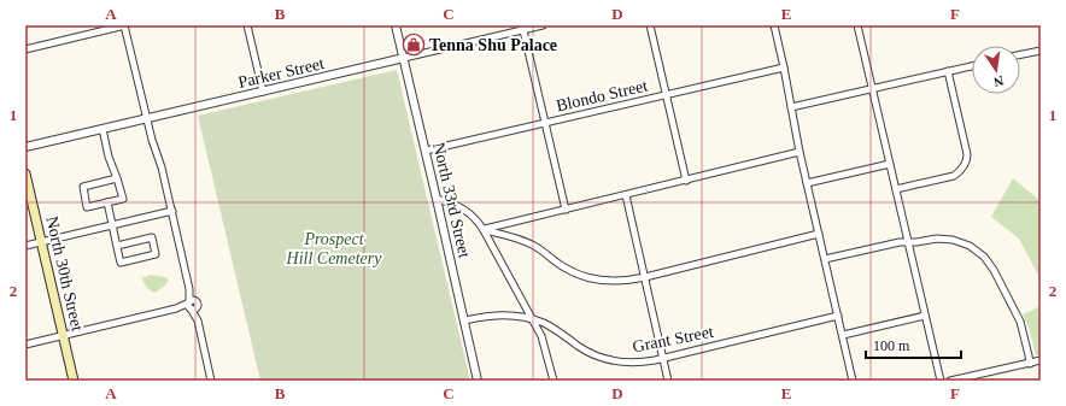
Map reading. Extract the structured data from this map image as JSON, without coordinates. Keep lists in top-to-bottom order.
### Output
{
  "streets": {
    "main road": ["North 30th Street"],
    "street": [
      "Parker Street",
      "Blondo Street",
      "North 33rd Street",
      "Grant Street"
    ]
  },
  "crossings": [
    ["Parker Street", "North 33rd Street"],
    ["Blondo Street", "North 33rd Street"],
    ["North 33rd Street", "Grant Street"]
  ],
  "parks": ["Prospect Hill Cemetery"],
  "places": {
    "shop": ["Tenna Shu Palace"]
  },
  "scale_bar": "100 m",
  "north": "bottom",
  "grid": {
    "columns": [
      "A",
      "B",
      "C",
      "D",
      "E",
      "F"
    ],
    "rows": ["1", "2"]
  }
}
